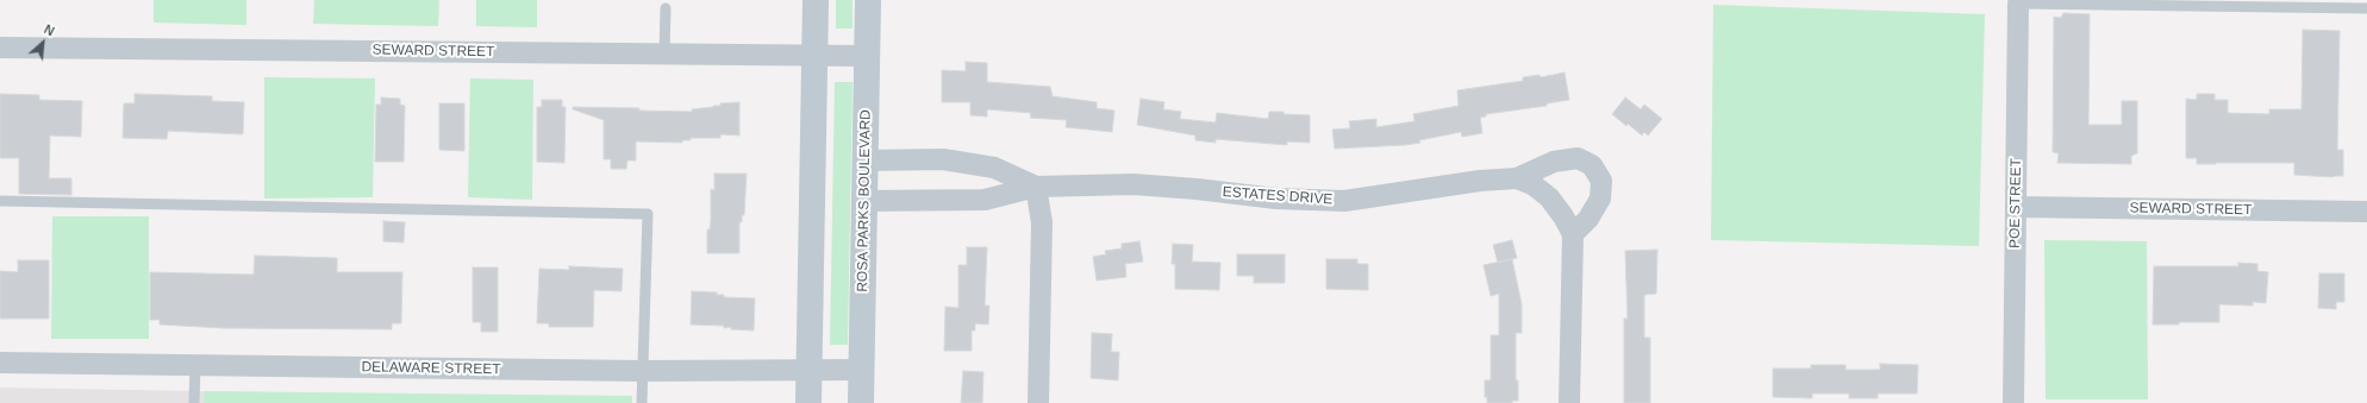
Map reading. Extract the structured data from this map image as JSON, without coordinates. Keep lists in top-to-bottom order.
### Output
{
  "streets": {
    "street": [
      "SEWARD STREET",
      "ESTATES DRIVE",
      "ROSA PARKS BOULEVARD",
      "POE STREET",
      "DELAWARE STREET"
    ]
  },
  "crossings": [
    ["SEWARD STREET", "ROSA PARKS BOULEVARD"],
    ["SEWARD STREET", "POE STREET"],
    ["ESTATES DRIVE", "ROSA PARKS BOULEVARD"],
    ["ROSA PARKS BOULEVARD", "DELAWARE STREET"]
  ],
  "north": "top right"
}
